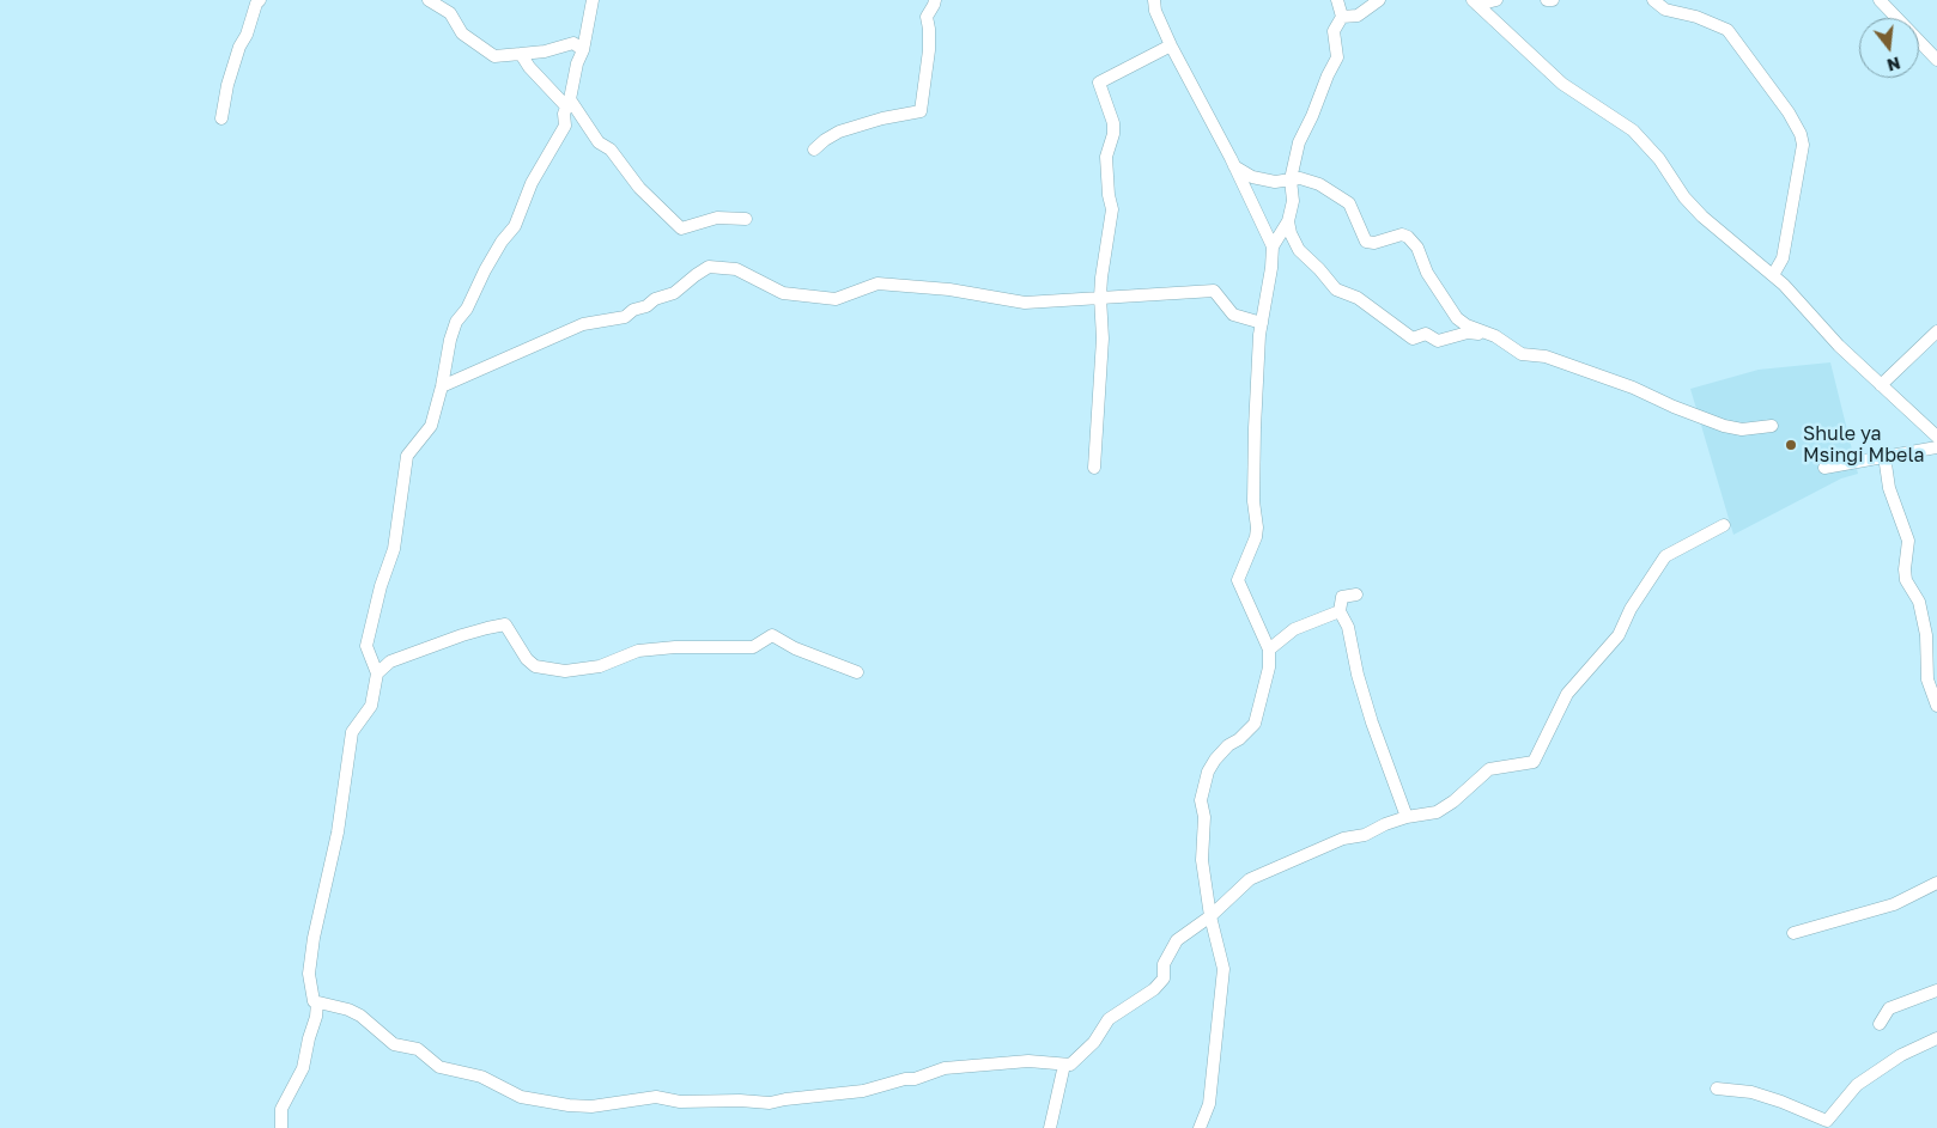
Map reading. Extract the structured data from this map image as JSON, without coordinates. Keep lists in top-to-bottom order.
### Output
{
  "places": ["Shule ya Msingi Mbela"],
  "north": "bottom"
}
